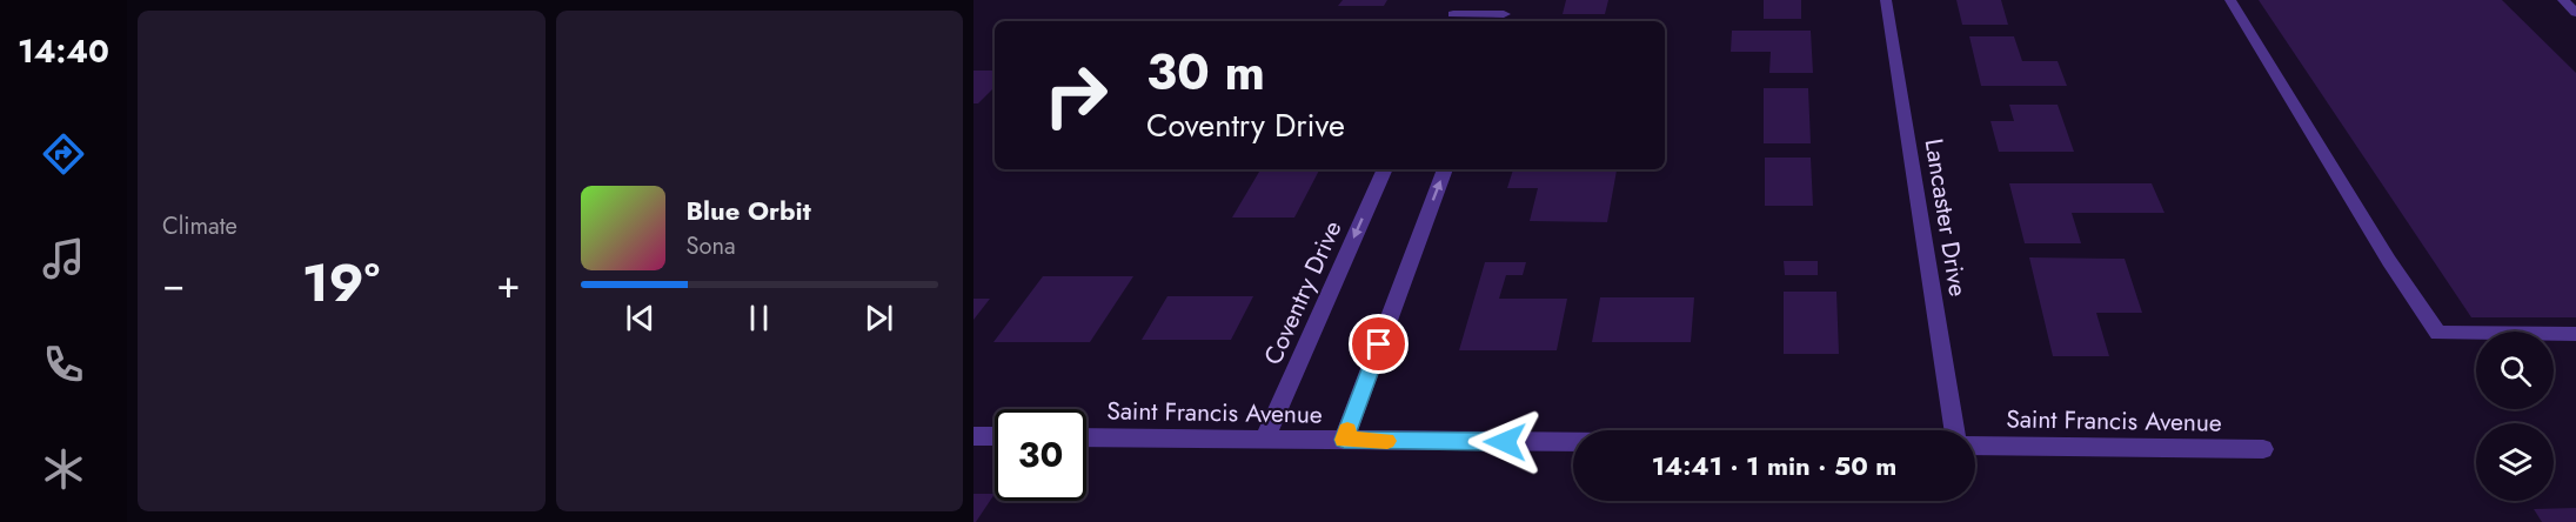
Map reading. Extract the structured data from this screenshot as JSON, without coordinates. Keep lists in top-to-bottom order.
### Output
{
  "streets": {
    "street": ["Lancaster Drive", "Coventry Drive", "Saint Francis Avenue"]
  },
  "crossings": [
    ["Coventry Drive", "Saint Francis Avenue"]
  ],
  "page": {
    "tabs": "14:40",
    "tile": "Climate",
    "turn": ["30 m", "Coventry Drive"],
    "song": ["Blue Orbit", "Sona"],
    "heat": ["−", "19°", "+"],
    "limit": "30",
    "trip": "14:41 · 1 min · 50 m"
  }
}
